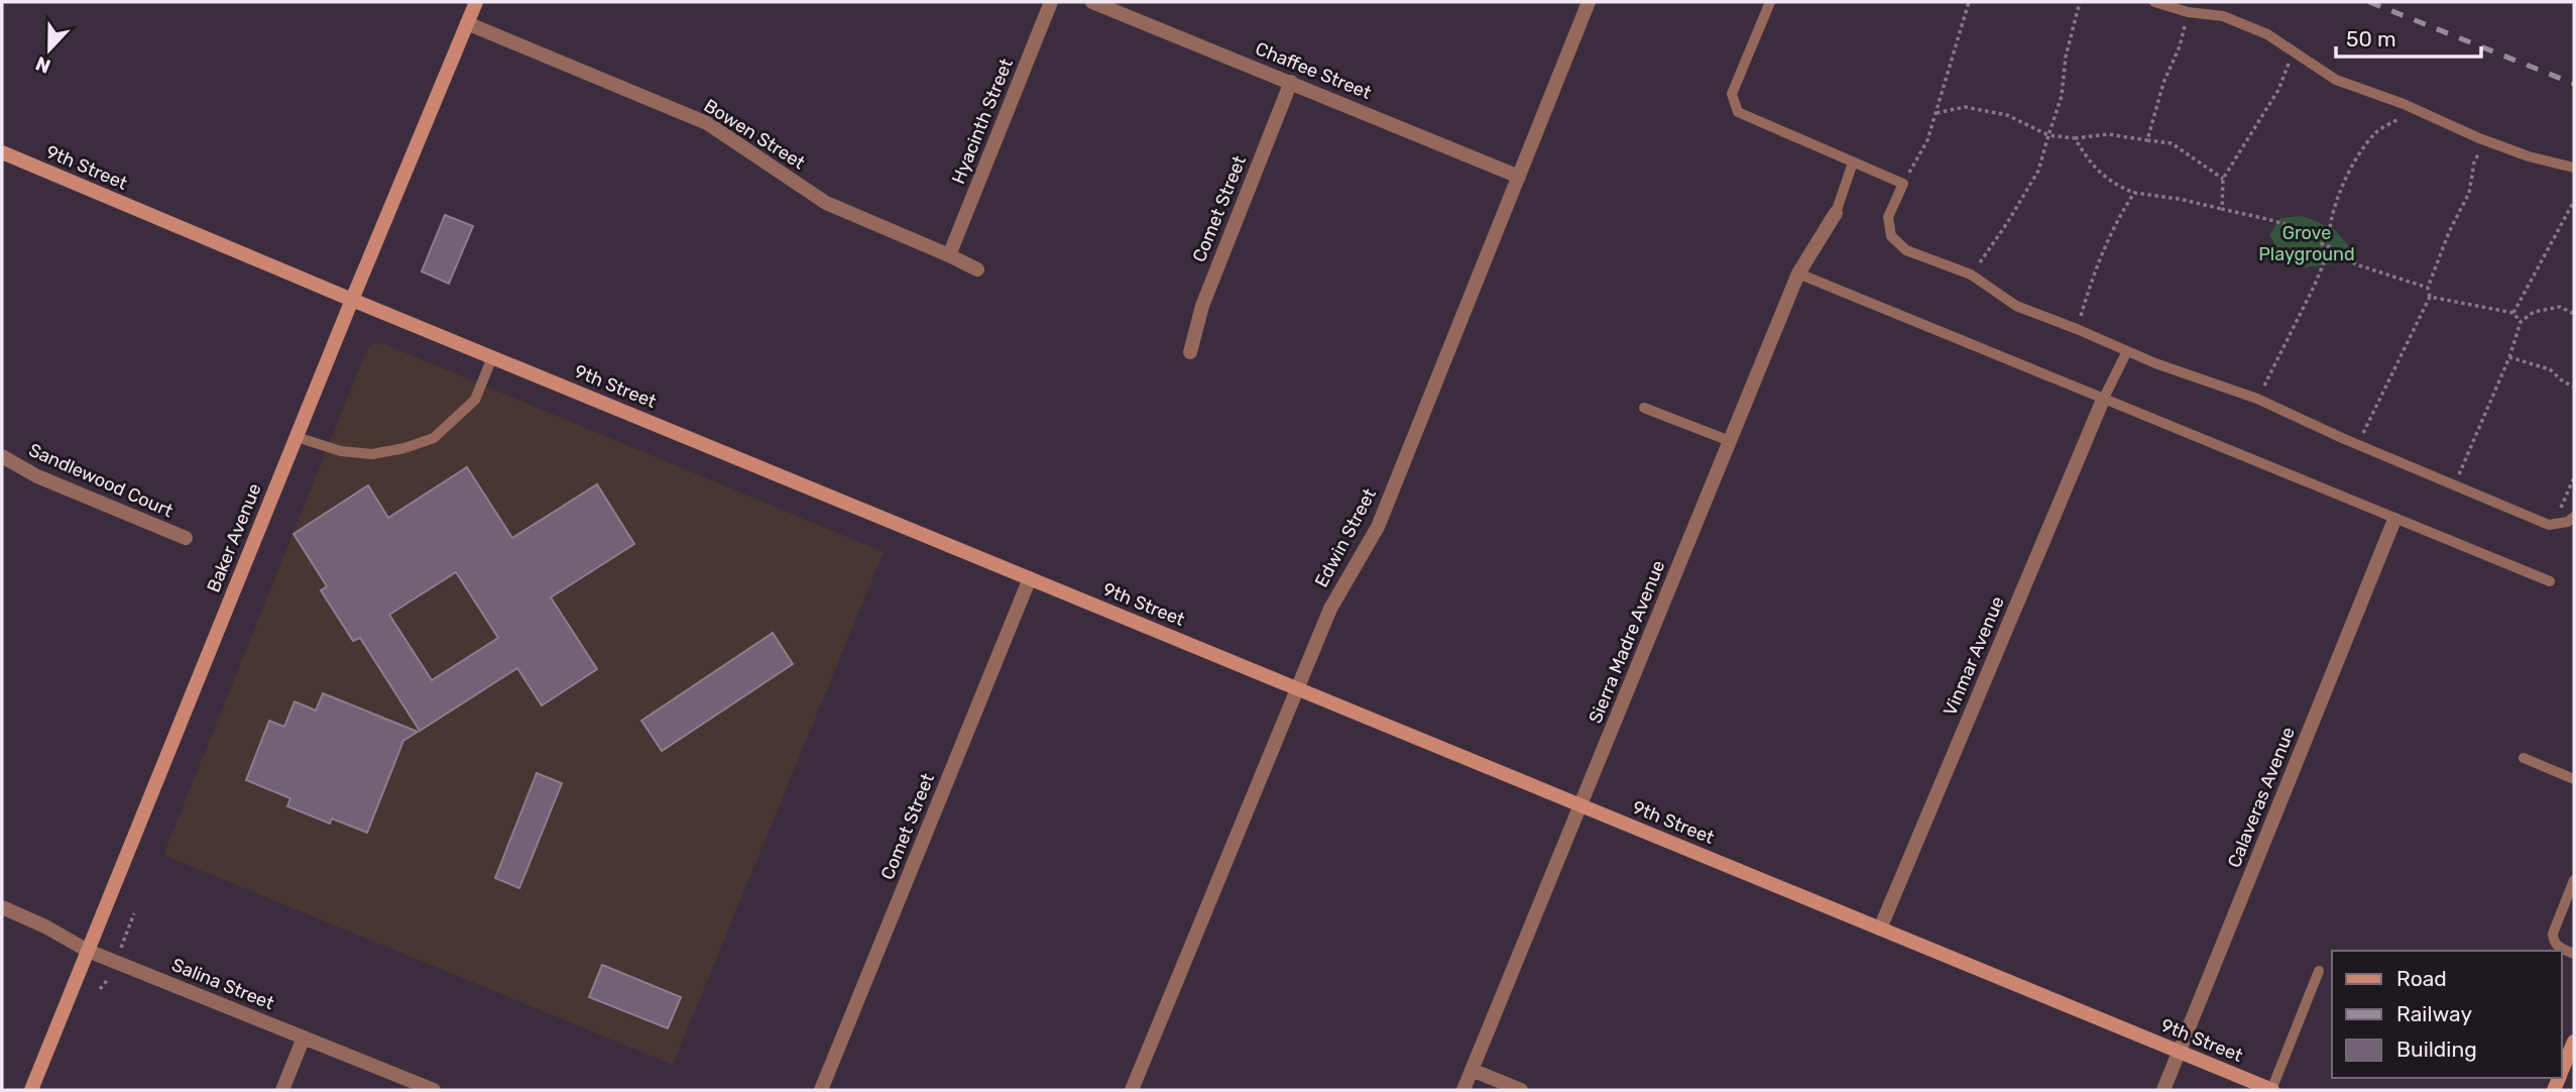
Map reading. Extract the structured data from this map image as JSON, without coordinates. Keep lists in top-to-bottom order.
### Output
{
  "streets": {
    "street": [
      "Chaffee Street",
      "Hyacinth Street",
      "Bowen Street",
      "9th Street",
      "Comet Street",
      "Sandlewood Court",
      "Baker Avenue",
      "Edwin Street",
      "Sierra Madre Avenue",
      "Vinmar Avenue",
      "Calaveras Avenue",
      "Salina Street"
    ]
  },
  "crossings": [
    ["Chaffee Street", "Comet Street"],
    ["Chaffee Street", "Edwin Street"],
    ["Hyacinth Street", "Bowen Street"],
    ["Bowen Street", "Baker Avenue"],
    ["9th Street", "Comet Street"],
    ["9th Street", "Baker Avenue"],
    ["9th Street", "Edwin Street"],
    ["9th Street", "Sierra Madre Avenue"],
    ["9th Street", "Vinmar Avenue"],
    ["9th Street", "Calaveras Avenue"],
    ["Baker Avenue", "Salina Street"]
  ],
  "parks": ["Grove Playground"],
  "legend": ["Road", "Railway", "Building"],
  "scale_bar": "50 m",
  "north": "bottom"
}
